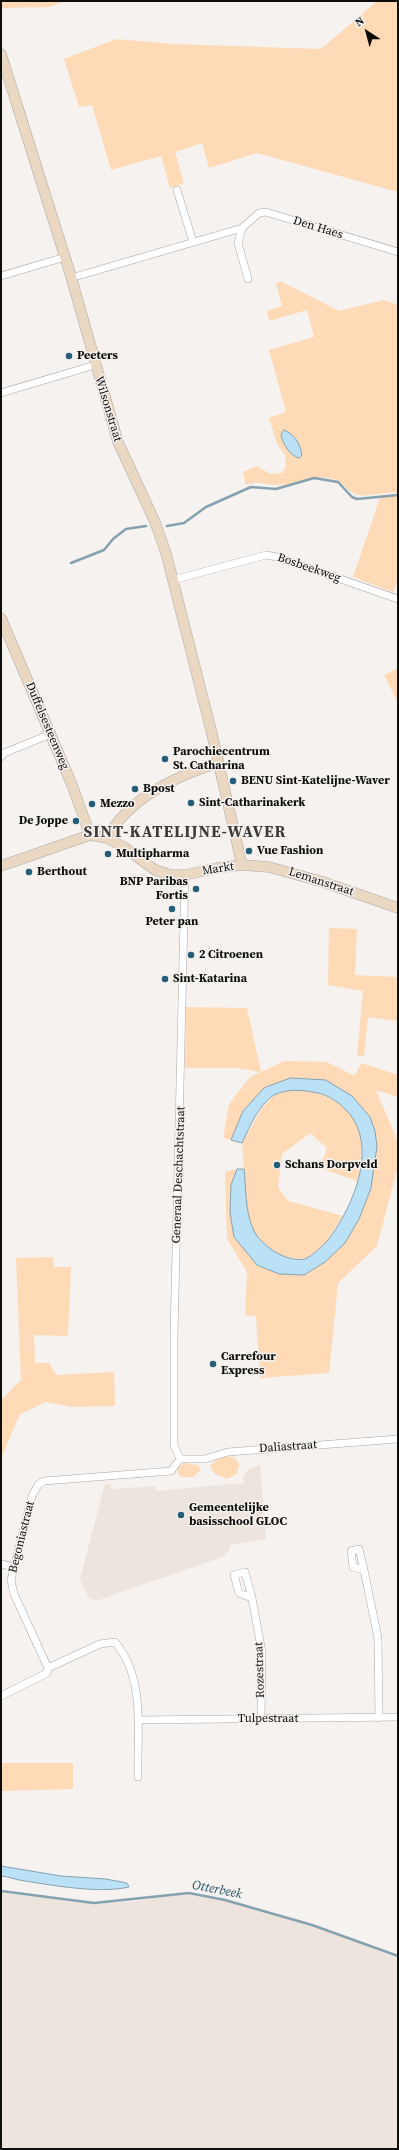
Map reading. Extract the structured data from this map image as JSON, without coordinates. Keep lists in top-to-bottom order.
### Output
{
  "streets": {
    "street": [
      "Den Haes",
      "Wilsonstraat",
      "Bosbeekweg",
      "Duffelsesteenweg",
      "Markt",
      "Lemanstraat",
      "Generaal Deschachtstraat",
      "Daliastraat",
      "Begoniastraat",
      "Rozestraat",
      "Tulpestraat"
    ]
  },
  "crossings": [
    ["Den Haes", "Wilsonstraat"],
    ["Wilsonstraat", "Bosbeekweg"],
    ["Wilsonstraat", "Markt"],
    ["Duffelsesteenweg", "Markt"],
    ["Markt", "Lemanstraat"],
    ["Markt", "Generaal Deschachtstraat"],
    ["Generaal Deschachtstraat", "Daliastraat"],
    ["Generaal Deschachtstraat", "Begoniastraat"],
    ["Daliastraat", "Begoniastraat"],
    ["Rozestraat", "Tulpestraat"]
  ],
  "districts": ["SINT-KATELIJNE-WAVER"],
  "water": ["Otterbeek"],
  "places": [
    "Peeters",
    "Parochiecentrum St. Catharina",
    "BENU Sint-Katelijne-Waver",
    "Bpost",
    "Sint-Catharinakerk",
    "Mezzo",
    "De Joppe",
    "Vue Fashion",
    "Multipharma",
    "Berthout",
    "BNP Paribas Fortis",
    "Peter pan",
    "2 Citroenen",
    "Sint-Katarina",
    "Schans Dorpveld",
    "Carrefour Express",
    "Gemeentelijke basisschool GLOC"
  ],
  "north": "top left"
}
